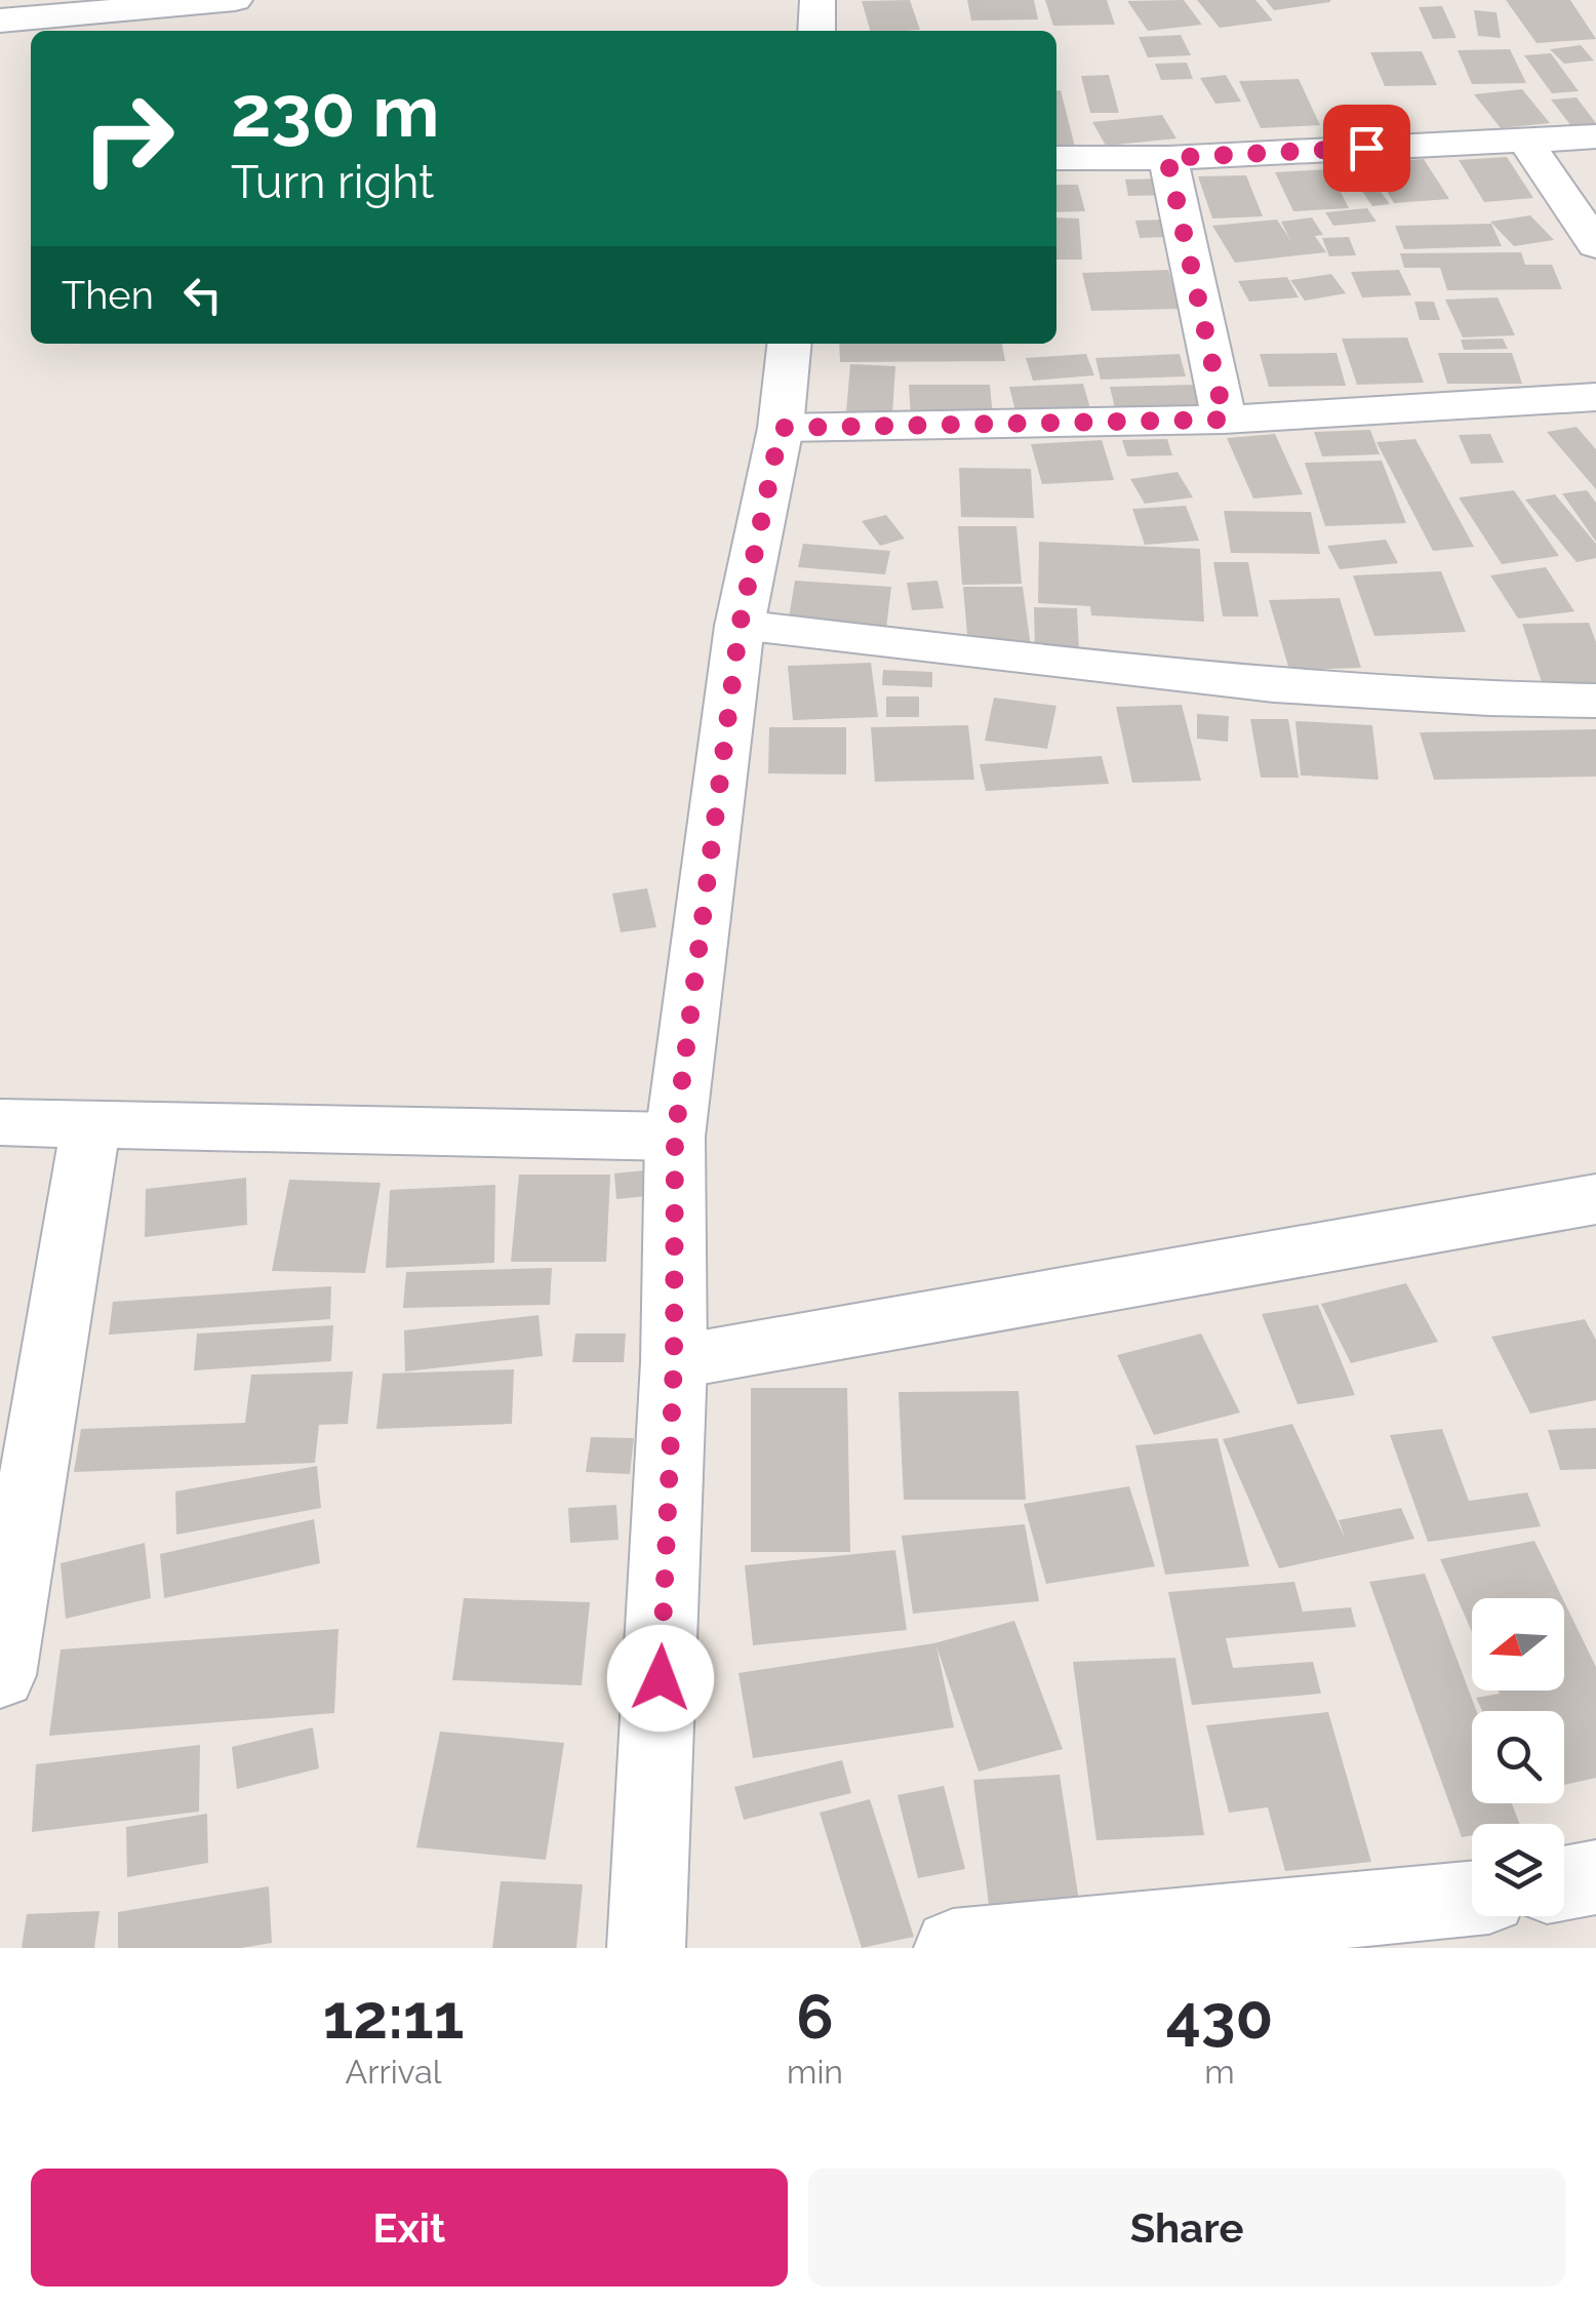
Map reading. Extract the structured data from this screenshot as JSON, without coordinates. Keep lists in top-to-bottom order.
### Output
{
  "north": "left",
  "page": {
    "turn": ["230 m", "Turn right"],
    "then": "Then",
    "eta": [
      "12:11",
      "Arrival",
      "6",
      "min",
      "430",
      "m"
    ],
    "buttons": ["Exit", "Share"]
  }
}
